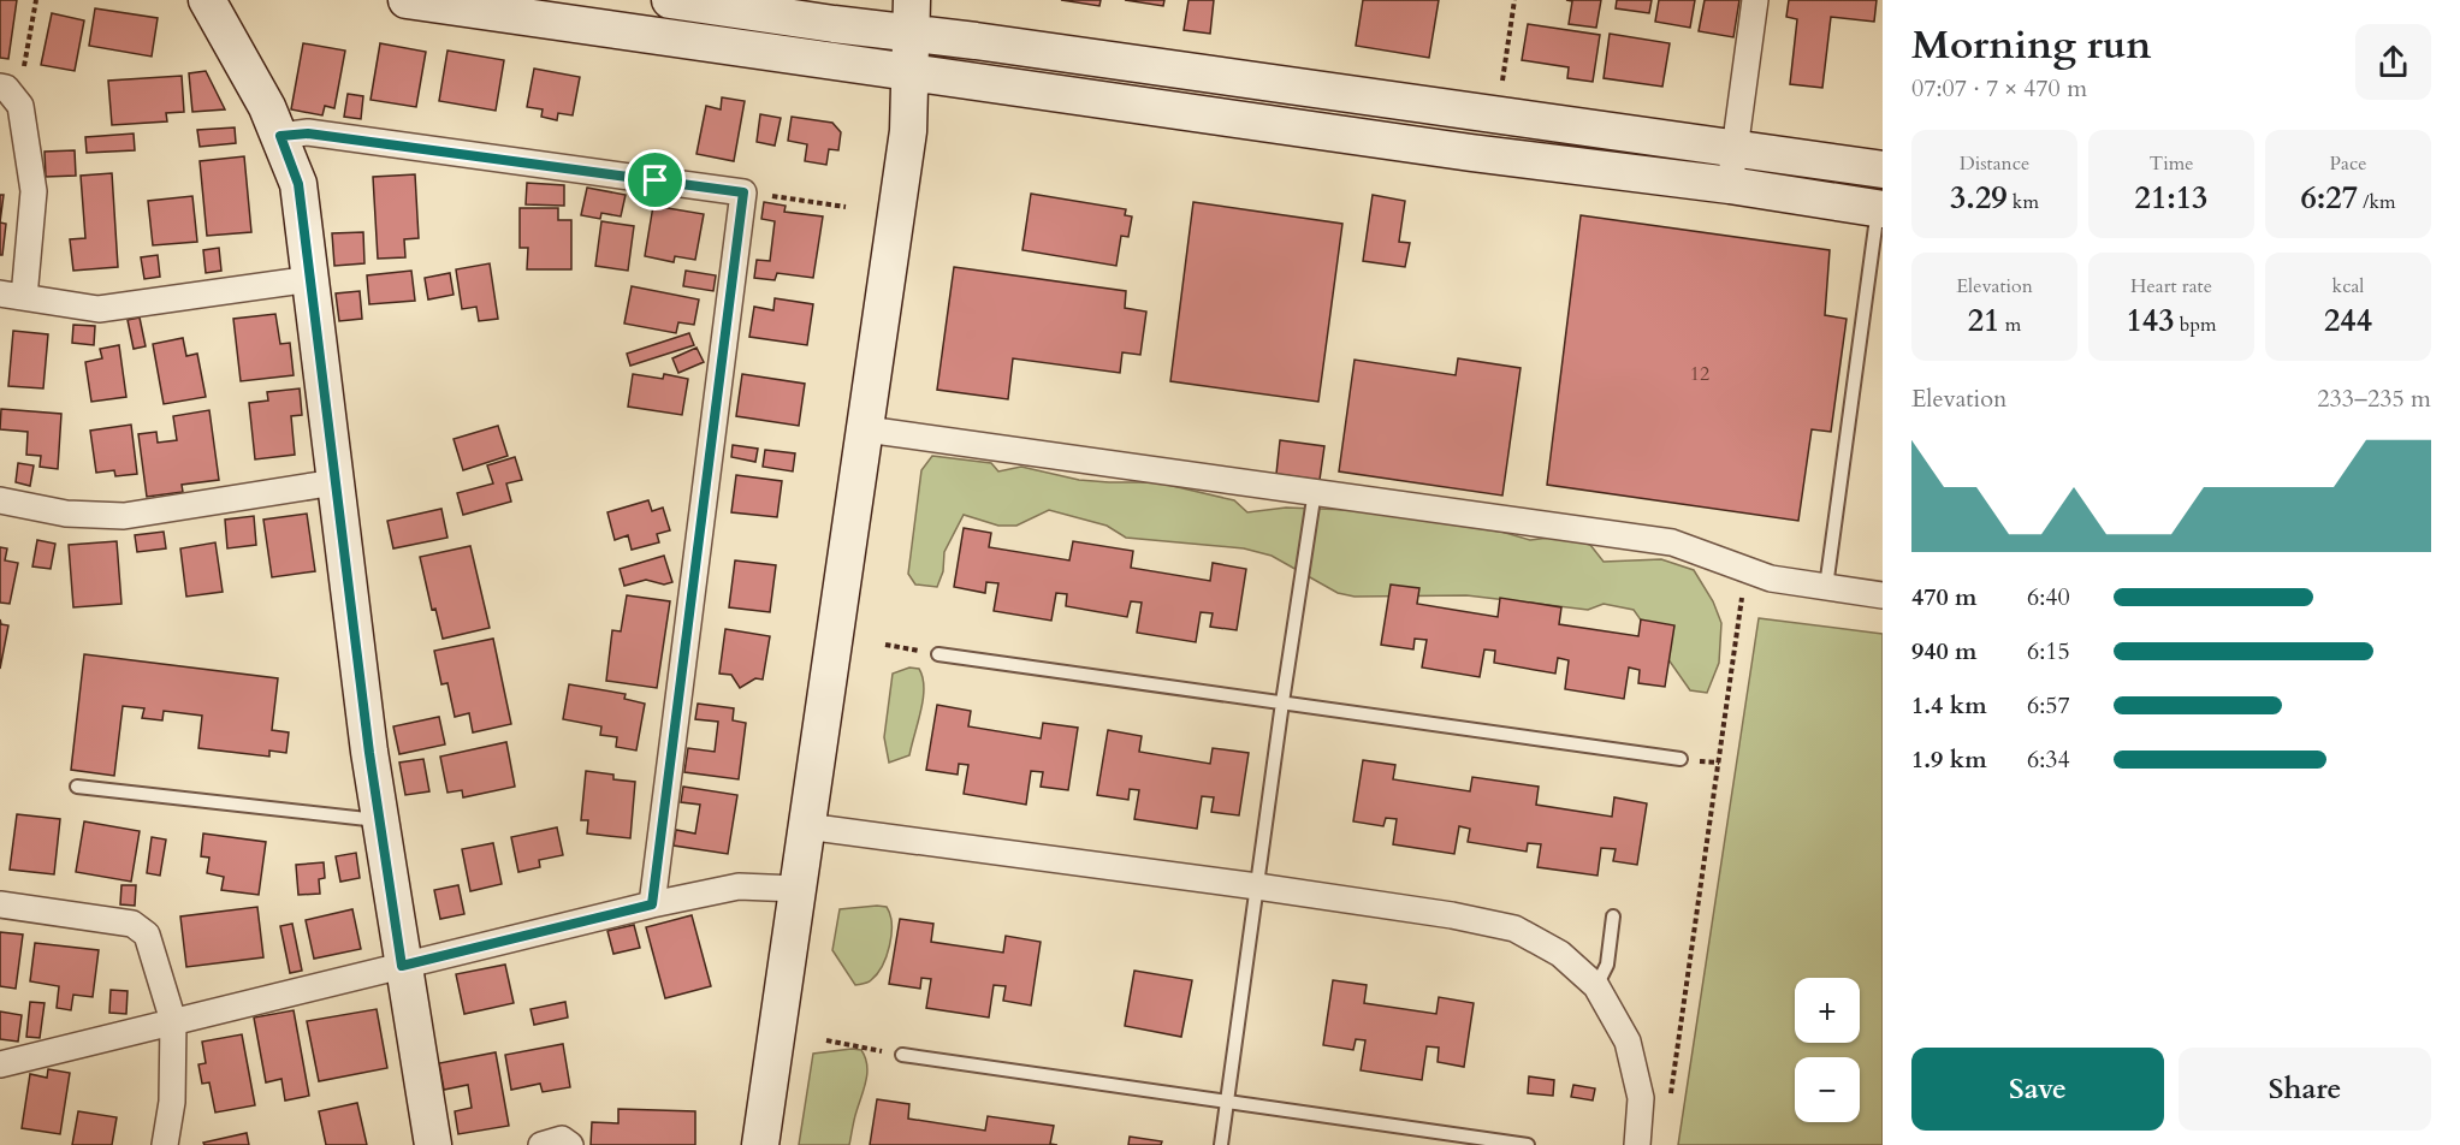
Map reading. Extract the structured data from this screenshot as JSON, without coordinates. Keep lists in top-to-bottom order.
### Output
{
  "house_numbers": ["12"],
  "page": {
    "heading": ["Morning run", "07:07 · 7 × 470 m"],
    "stats": [
      ["Distance", "3.29 km"],
      ["Time", "21:13"],
      ["Pace", "6:27 /km"],
      ["Elevation", "21 m"],
      ["Heart rate", "143 bpm"],
      ["kcal", "244"]
    ],
    "chart": ["Elevation", "233–235 m"],
    "list": [
      {
        "name": "470 m",
        "note": "6:40"
      },
      {
        "name": "940 m",
        "note": "6:15"
      },
      {
        "name": "1.4 km",
        "note": "6:57"
      },
      {
        "name": "1.9 km",
        "note": "6:34"
      }
    ],
    "map_buttons": ["+", "−"],
    "buttons": ["Save", "Share"]
  }
}
